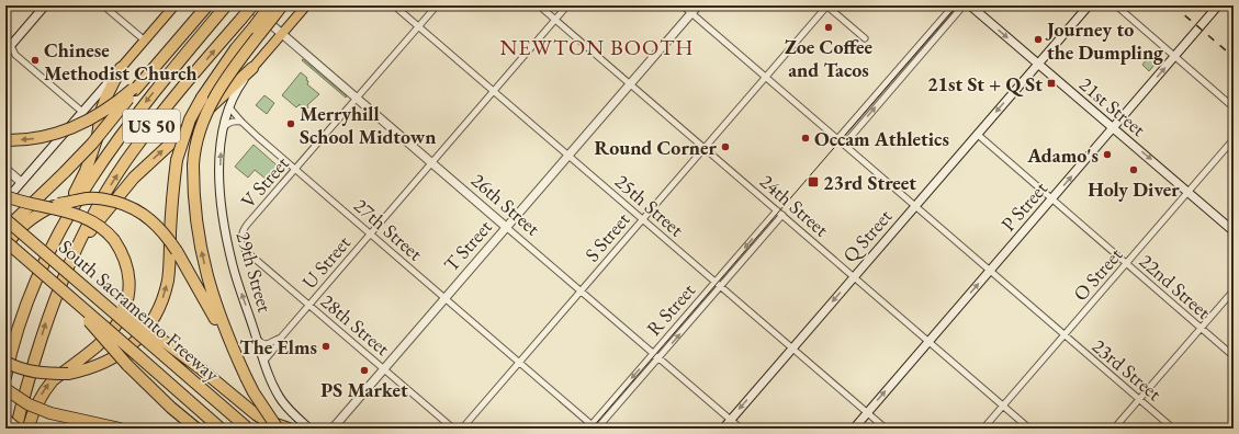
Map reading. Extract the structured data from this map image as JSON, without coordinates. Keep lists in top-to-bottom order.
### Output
{
  "streets": {
    "highway": ["US 50", "South Sacramento Freeway"],
    "main road": [
      "21st Street",
      "26th Street",
      "P Street",
      "Q Street",
      "T Street",
      "29th Street"
    ],
    "street": [
      "V Street",
      "25th Street",
      "24th Street",
      "27th Street",
      "S Street",
      "U Street",
      "O Street",
      "22nd Street",
      "R Street",
      "28th Street",
      "23rd Street"
    ]
  },
  "crossings": [
    ["21st Street", "P Street"],
    ["21st Street", "Q Street"],
    ["21st Street", "O Street"],
    ["V Street", "26th Street"],
    ["V Street", "25th Street"],
    ["V Street", "27th Street"],
    ["V Street", "28th Street"],
    ["26th Street", "Q Street"],
    ["26th Street", "S Street"],
    ["26th Street", "T Street"],
    ["26th Street", "U Street"],
    ["26th Street", "R Street"],
    ["25th Street", "P Street"],
    ["25th Street", "Q Street"],
    ["25th Street", "S Street"],
    ["25th Street", "T Street"],
    ["25th Street", "U Street"],
    ["25th Street", "R Street"],
    ["24th Street", "P Street"],
    ["24th Street", "Q Street"],
    ["24th Street", "S Street"],
    ["24th Street", "T Street"],
    ["24th Street", "U Street"],
    ["24th Street", "O Street"],
    ["24th Street", "R Street"],
    ["P Street", "22nd Street"],
    ["P Street", "23rd Street"],
    ["27th Street", "S Street"],
    ["27th Street", "T Street"],
    ["27th Street", "U Street"],
    ["27th Street", "29th Street"],
    ["27th Street", "R Street"],
    ["Q Street", "22nd Street"],
    ["Q Street", "23rd Street"],
    ["S Street", "23rd Street"],
    ["T Street", "28th Street"],
    ["T Street", "23rd Street"],
    ["U Street", "29th Street"],
    ["U Street", "28th Street"],
    ["O Street", "22nd Street"],
    ["O Street", "23rd Street"]
  ],
  "one_way": [
    "21st Street",
    "P Street",
    "Q Street",
    "29th Street"
  ],
  "districts": ["NEWTON BOOTH"],
  "places": {
    "other": [
      "Zoe Coffee and Tacos",
      "Journey to the Dumpling",
      "Chinese Methodist Church",
      "Merryhill School Midtown",
      "Occam Athletics",
      "Round Corner",
      "Adamo's",
      "Holy Diver",
      "The Elms",
      "PS Market"
    ],
    "transit": ["21st St + Q St", "23rd Street"]
  }
}
